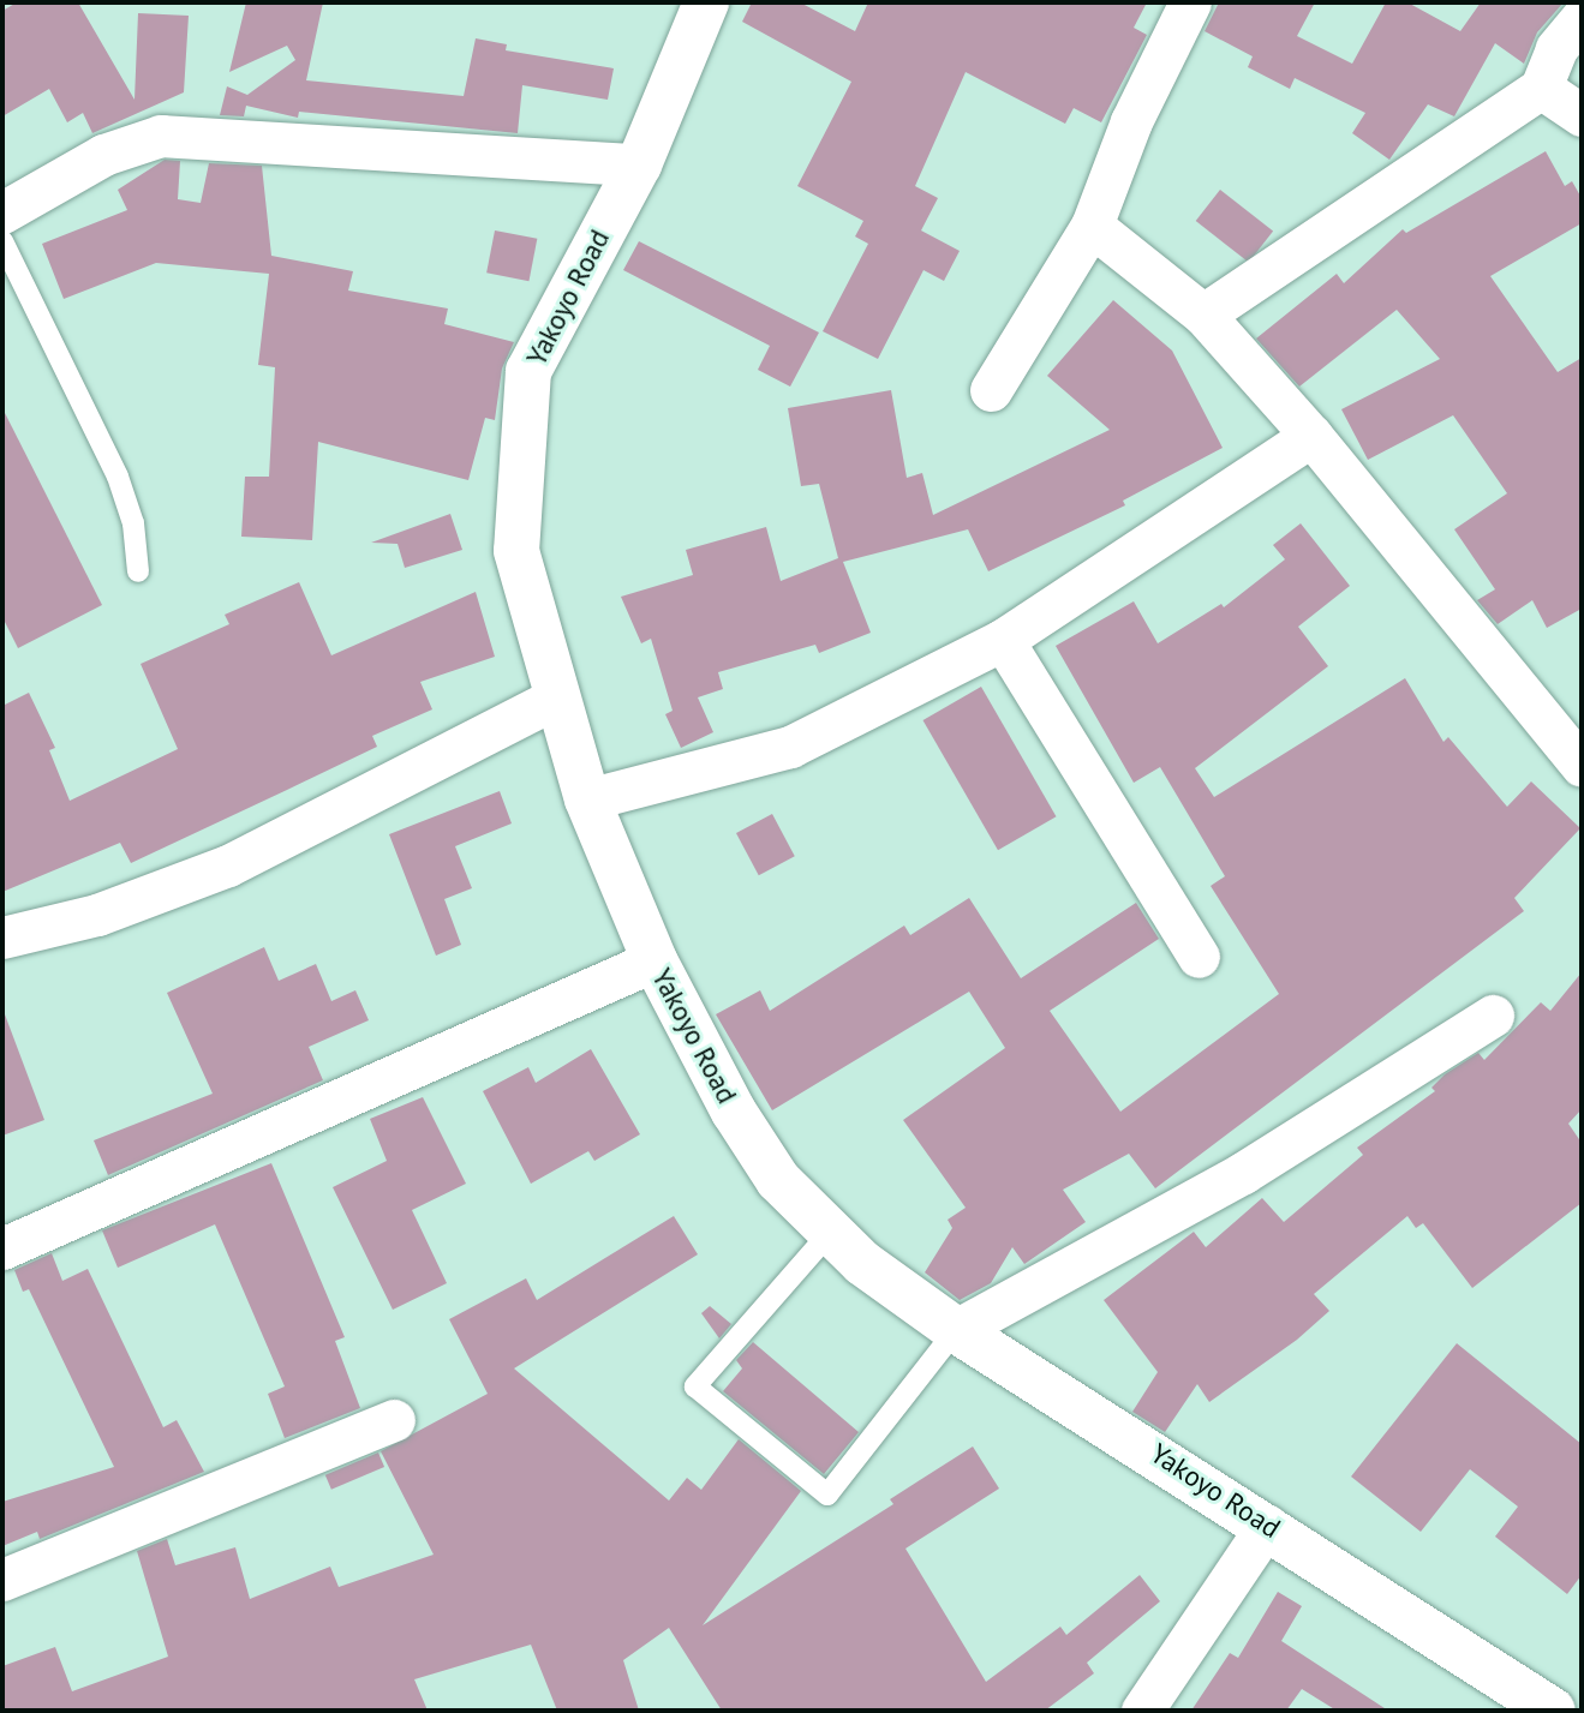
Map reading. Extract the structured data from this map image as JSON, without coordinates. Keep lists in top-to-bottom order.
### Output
{
  "streets": {
    "main road": ["Yakoyo Road"]
  }
}
